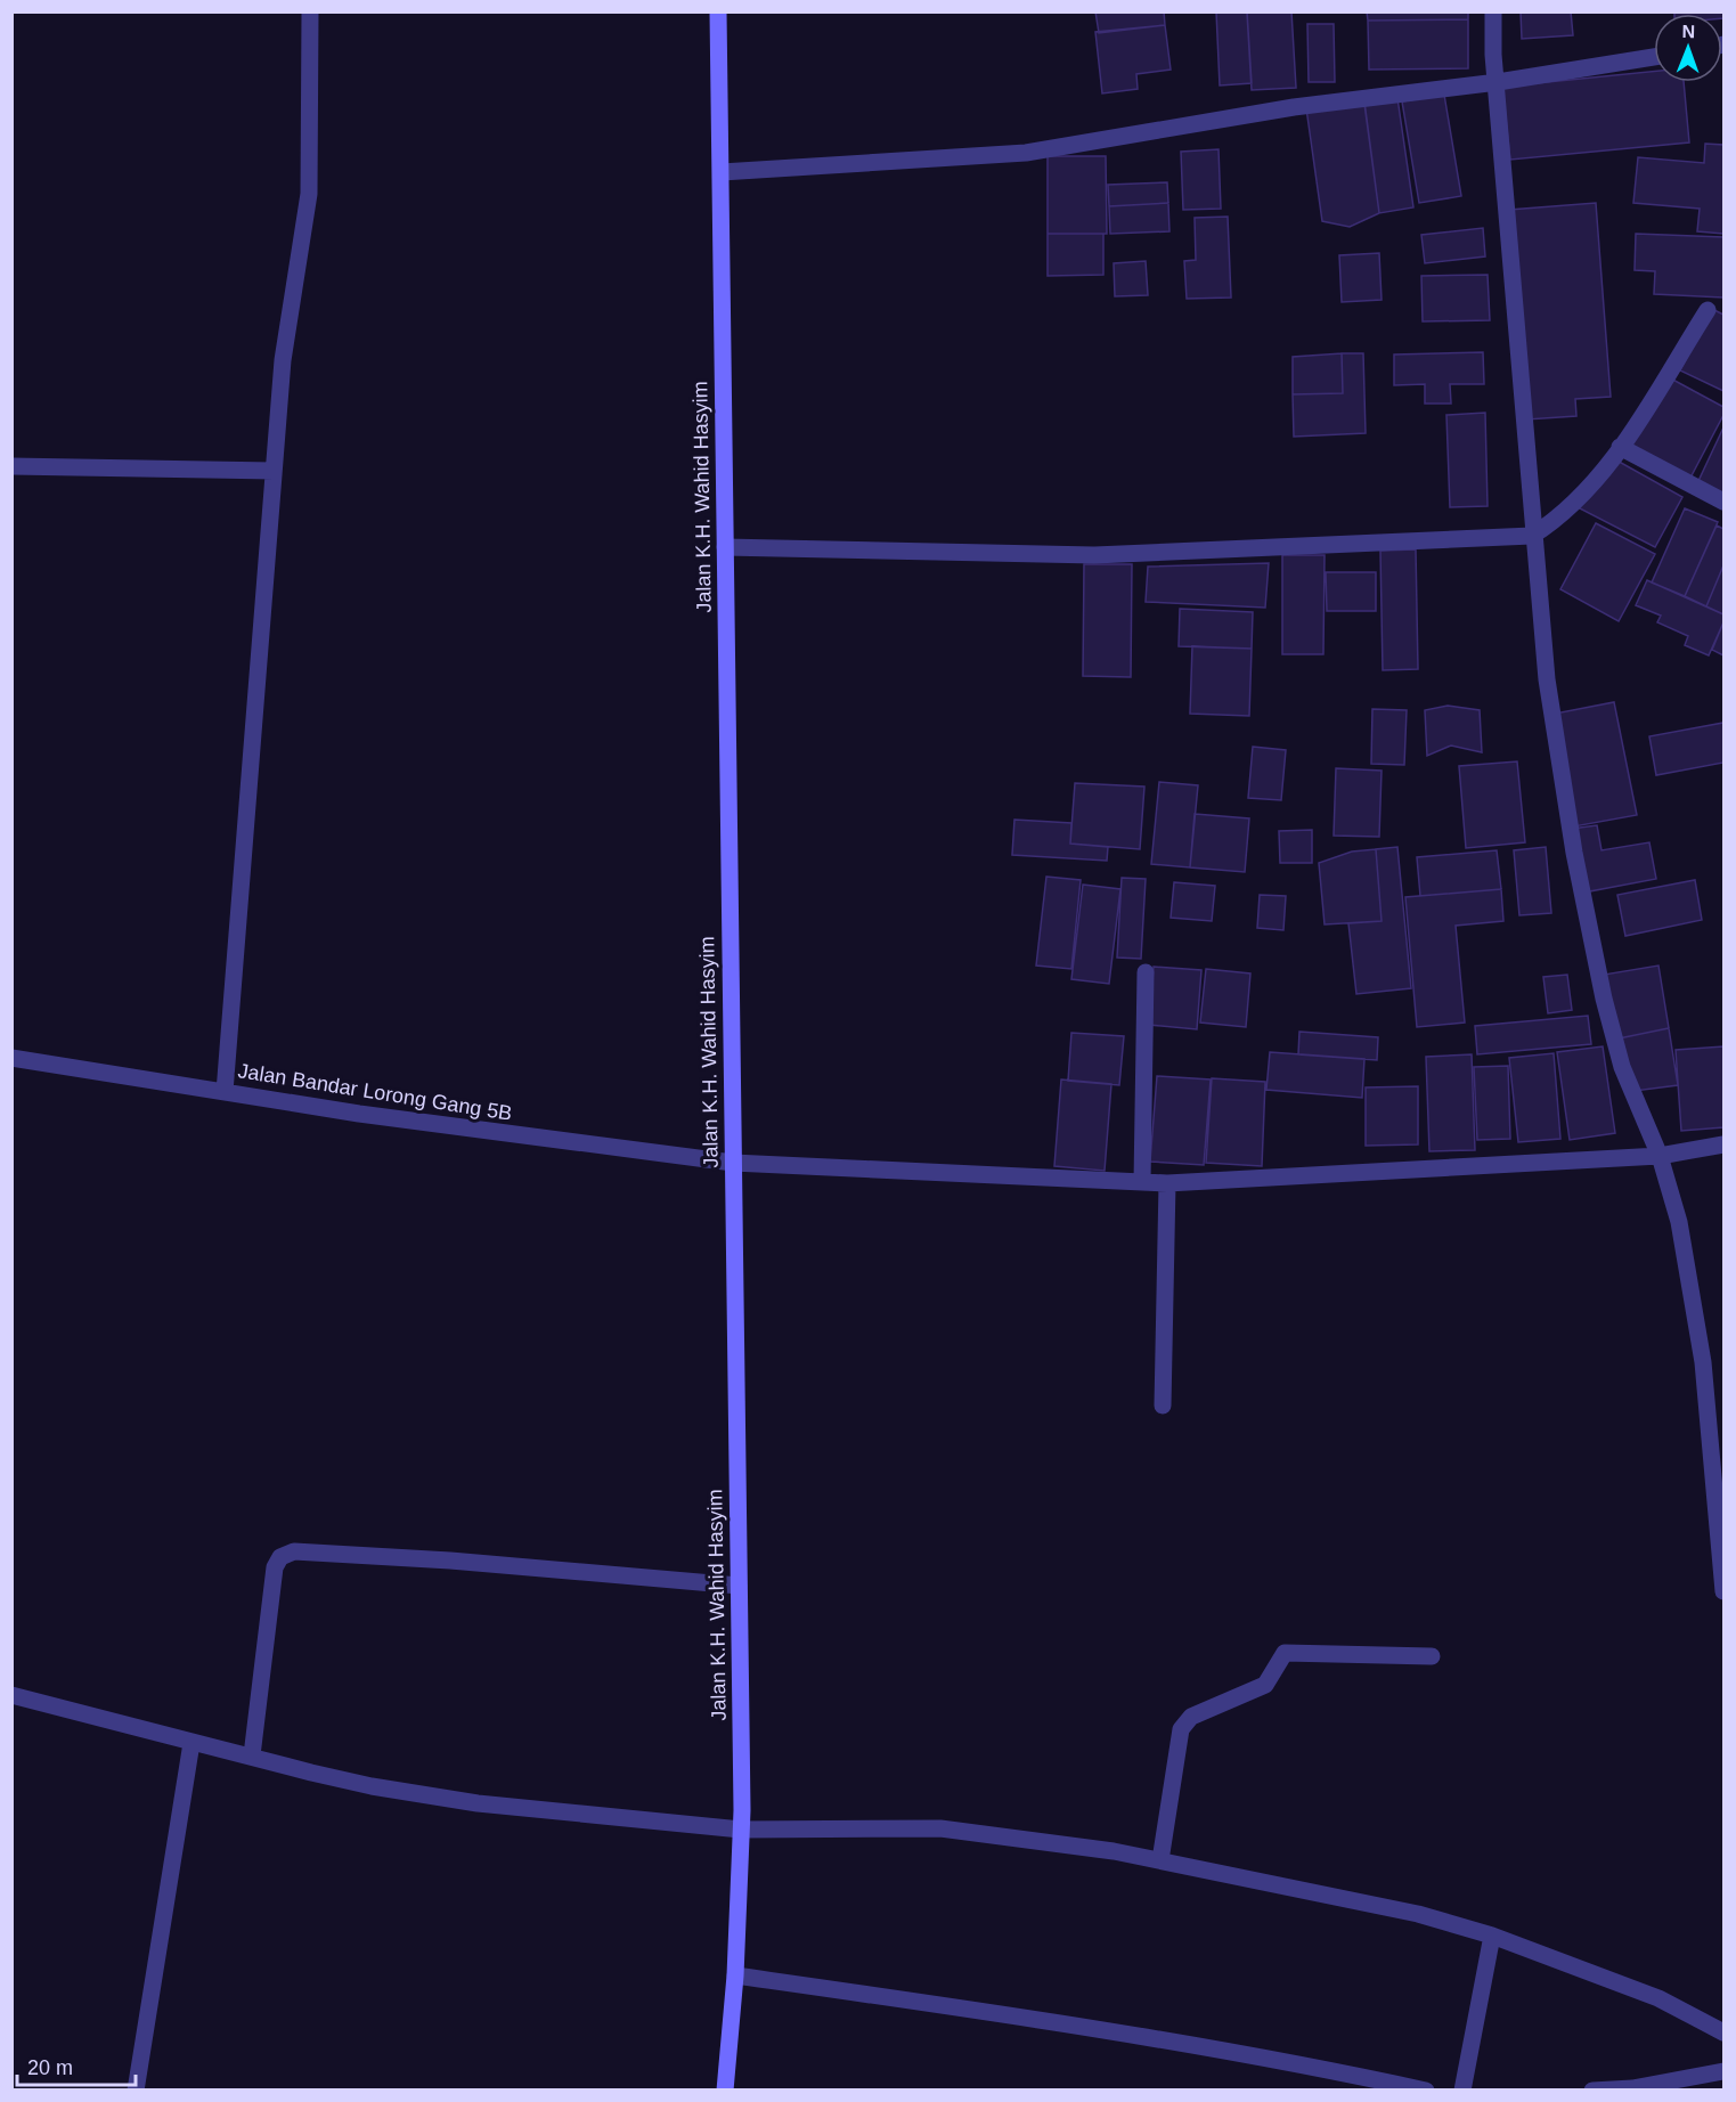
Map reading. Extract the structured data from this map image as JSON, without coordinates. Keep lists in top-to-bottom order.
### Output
{
  "streets": {
    "main road": ["Jalan K.H. Wahid Hasyim"],
    "street": ["Jalan Bandar Lorong Gang 5B"]
  },
  "crossings": [
    ["Jalan K.H. Wahid Hasyim", "Jalan Bandar Lorong Gang 5B"]
  ],
  "scale_bar": "20 m",
  "north": "top"
}
